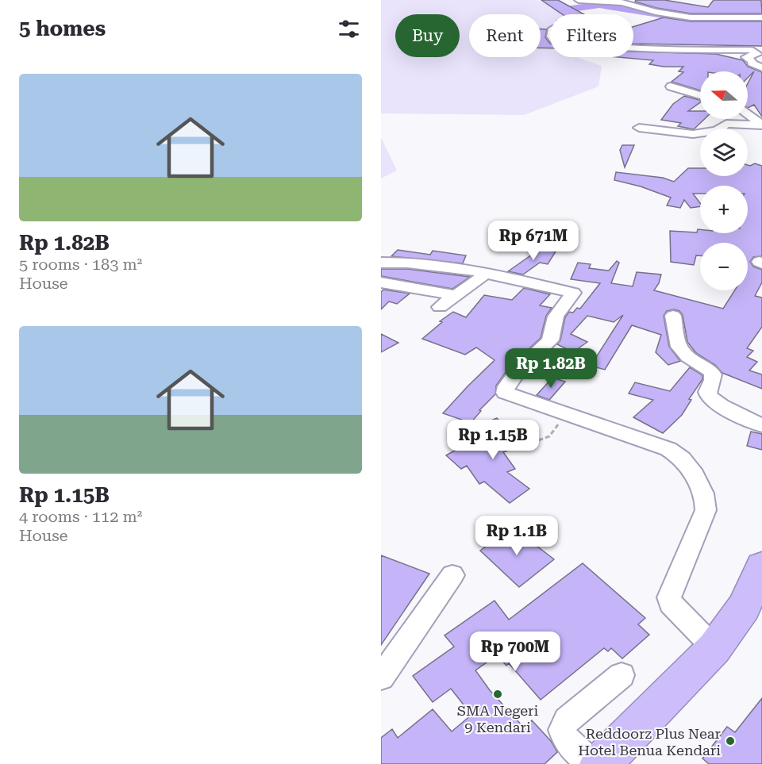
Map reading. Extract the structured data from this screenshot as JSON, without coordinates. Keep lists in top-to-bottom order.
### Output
{
  "places": ["SMA Negeri 9 Kendari", "Reddoorz Plus Near Hotel Benua Kendari"],
  "north": "left",
  "page": {
    "heading": "5 homes",
    "chip": ["Buy", "Rent", "Filters"],
    "list": [
      {
        "name": "Rp 1.82B",
        "note": "5 rooms · 183 m² · House"
      },
      {
        "name": "Rp 1.15B",
        "note": "4 rooms · 112 m² · House"
      }
    ],
    "map_buttons": ["+", "−"],
    "price": [
      "Rp 671M",
      "Rp 1.82B",
      "Rp 1.15B",
      "Rp 1.1B",
      "Rp 700M"
    ]
  }
}
